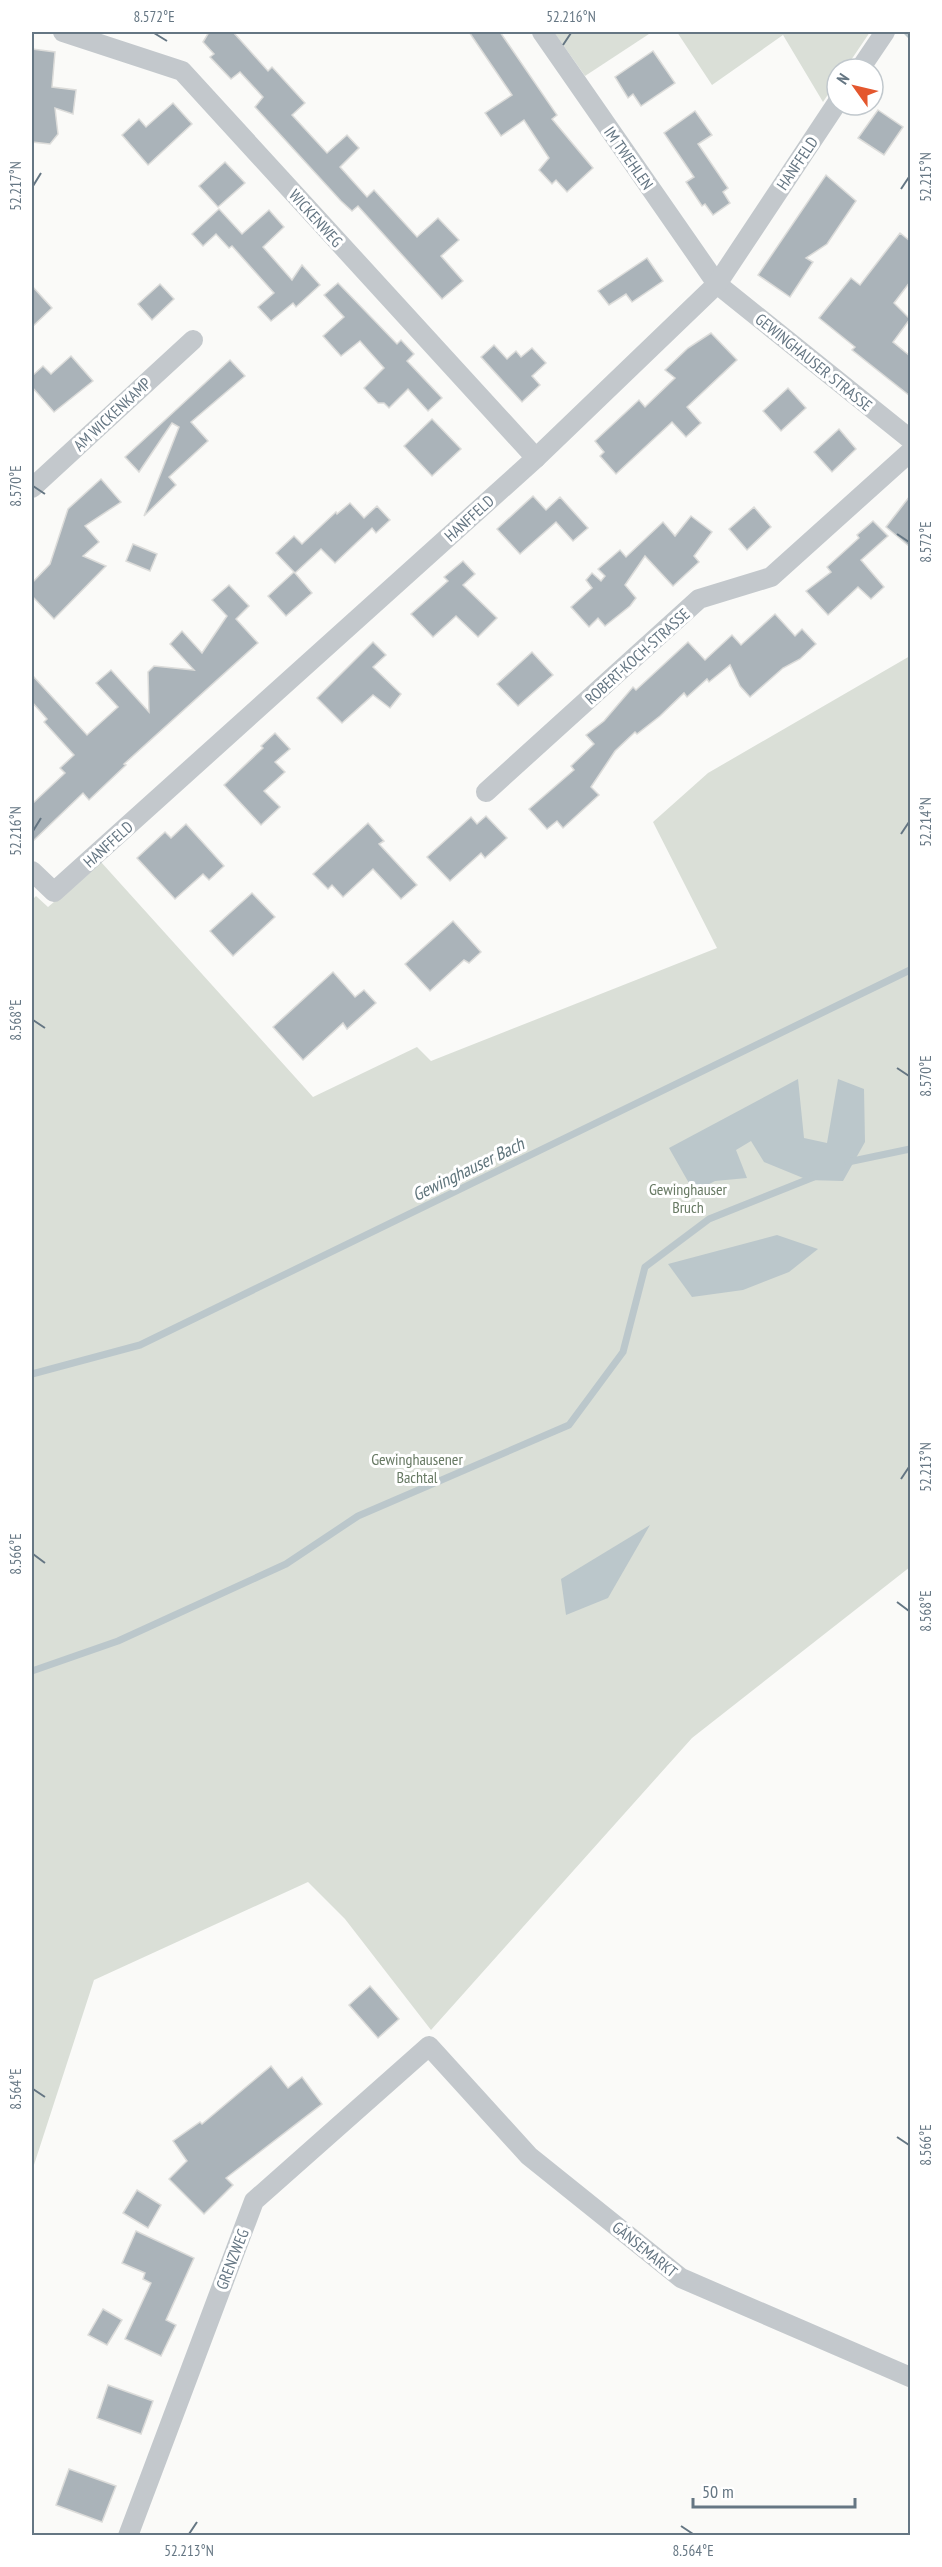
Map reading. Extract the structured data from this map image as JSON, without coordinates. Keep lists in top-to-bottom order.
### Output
{
  "streets": {
    "street": [
      "IM TWEHLEN",
      "HANFFELD",
      "WICKENWEG",
      "GEWINGHAUSER STRASSE",
      "AM WICKENKAMP",
      "ROBERT-KOCH-STRASSE",
      "GÄNSEMARKT",
      "GRENZWEG"
    ]
  },
  "crossings": [
    ["IM TWEHLEN", "HANFFELD"],
    ["IM TWEHLEN", "GEWINGHAUSER STRASSE"],
    ["HANFFELD", "WICKENWEG"],
    ["HANFFELD", "GEWINGHAUSER STRASSE"],
    ["GÄNSEMARKT", "GRENZWEG"]
  ],
  "water": ["Gewinghauser Bach"],
  "parks": ["Gewinghauser Bruch", "Gewinghausener Bachtal"],
  "scale_bar": "50 m",
  "north": "top left",
  "coordinates": [
    "8.572°E",
    "52.216°N",
    "52.215°N",
    "52.217°N",
    "8.570°E",
    "52.214°N",
    "8.568°E",
    "52.213°N",
    "8.566°E",
    "8.564°E"
  ]
}
